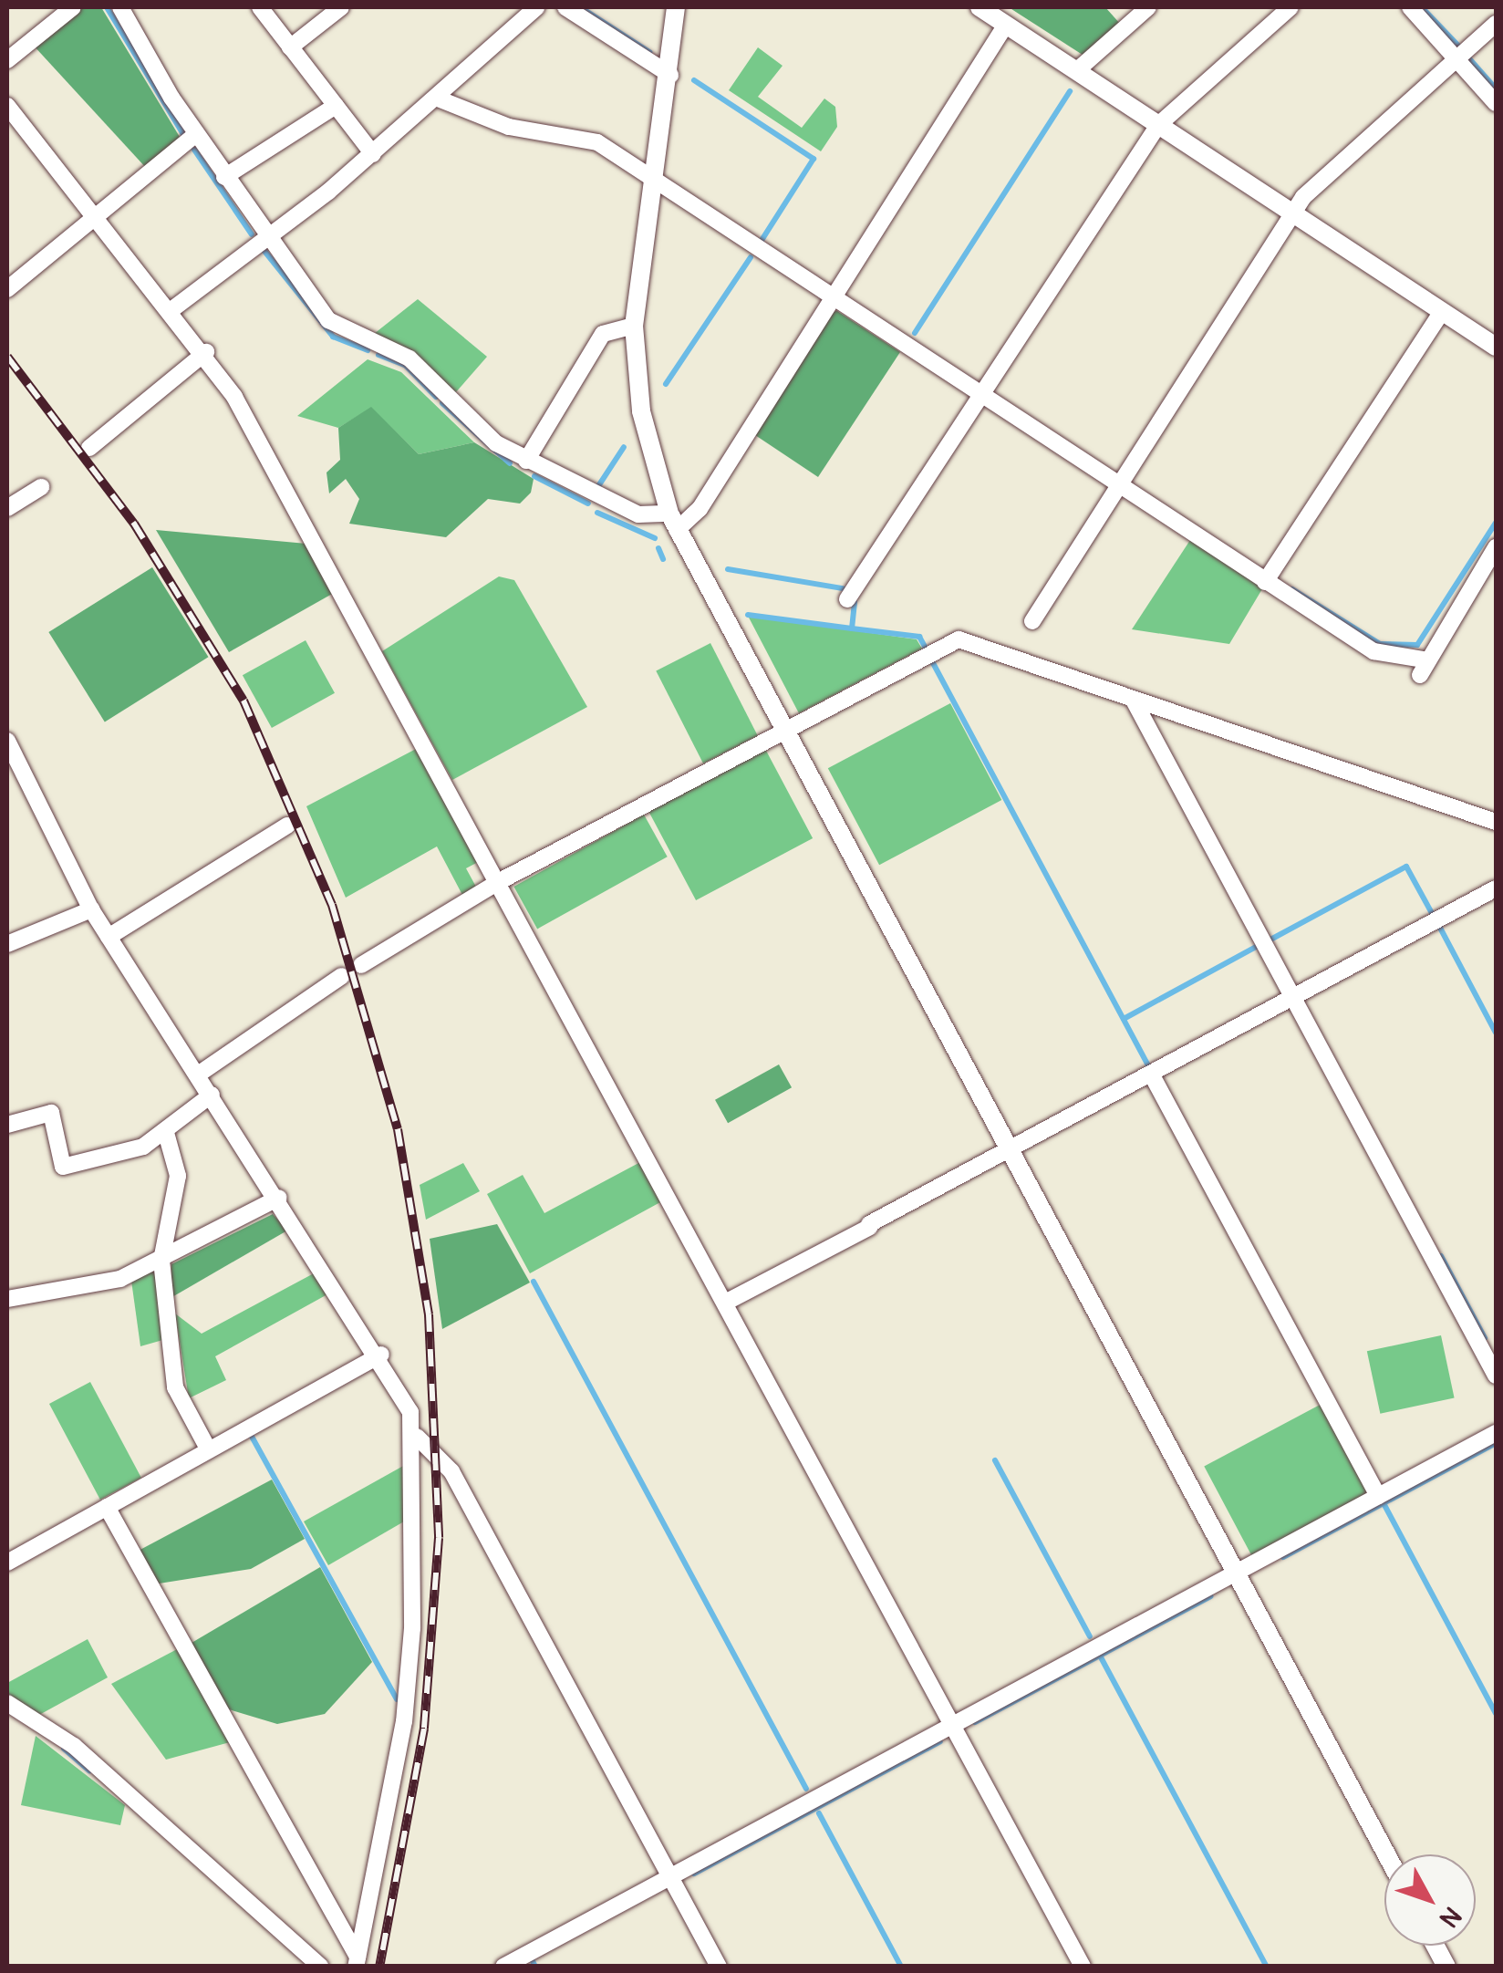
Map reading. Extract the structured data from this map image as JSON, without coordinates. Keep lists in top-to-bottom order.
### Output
{
  "north": "bottom right"
}
